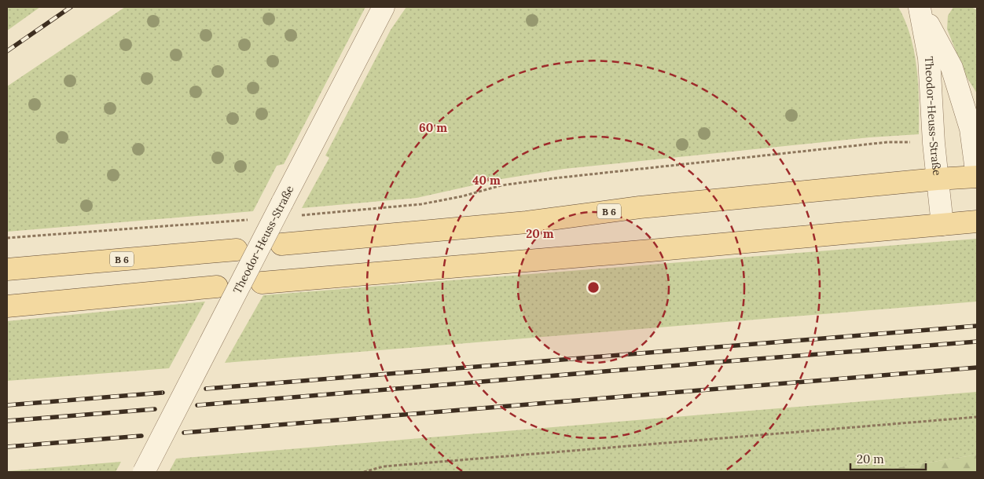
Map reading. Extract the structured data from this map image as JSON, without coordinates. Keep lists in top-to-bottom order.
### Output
{
  "streets": {
    "main road": ["B 6"],
    "street": ["Theodor-Heuss-Straße"]
  },
  "crossings": [
    ["Theodor-Heuss-Straße", "B 6"]
  ],
  "scale_bar": "20 m",
  "rings": ["60 m", "40 m", "20 m"]
}
